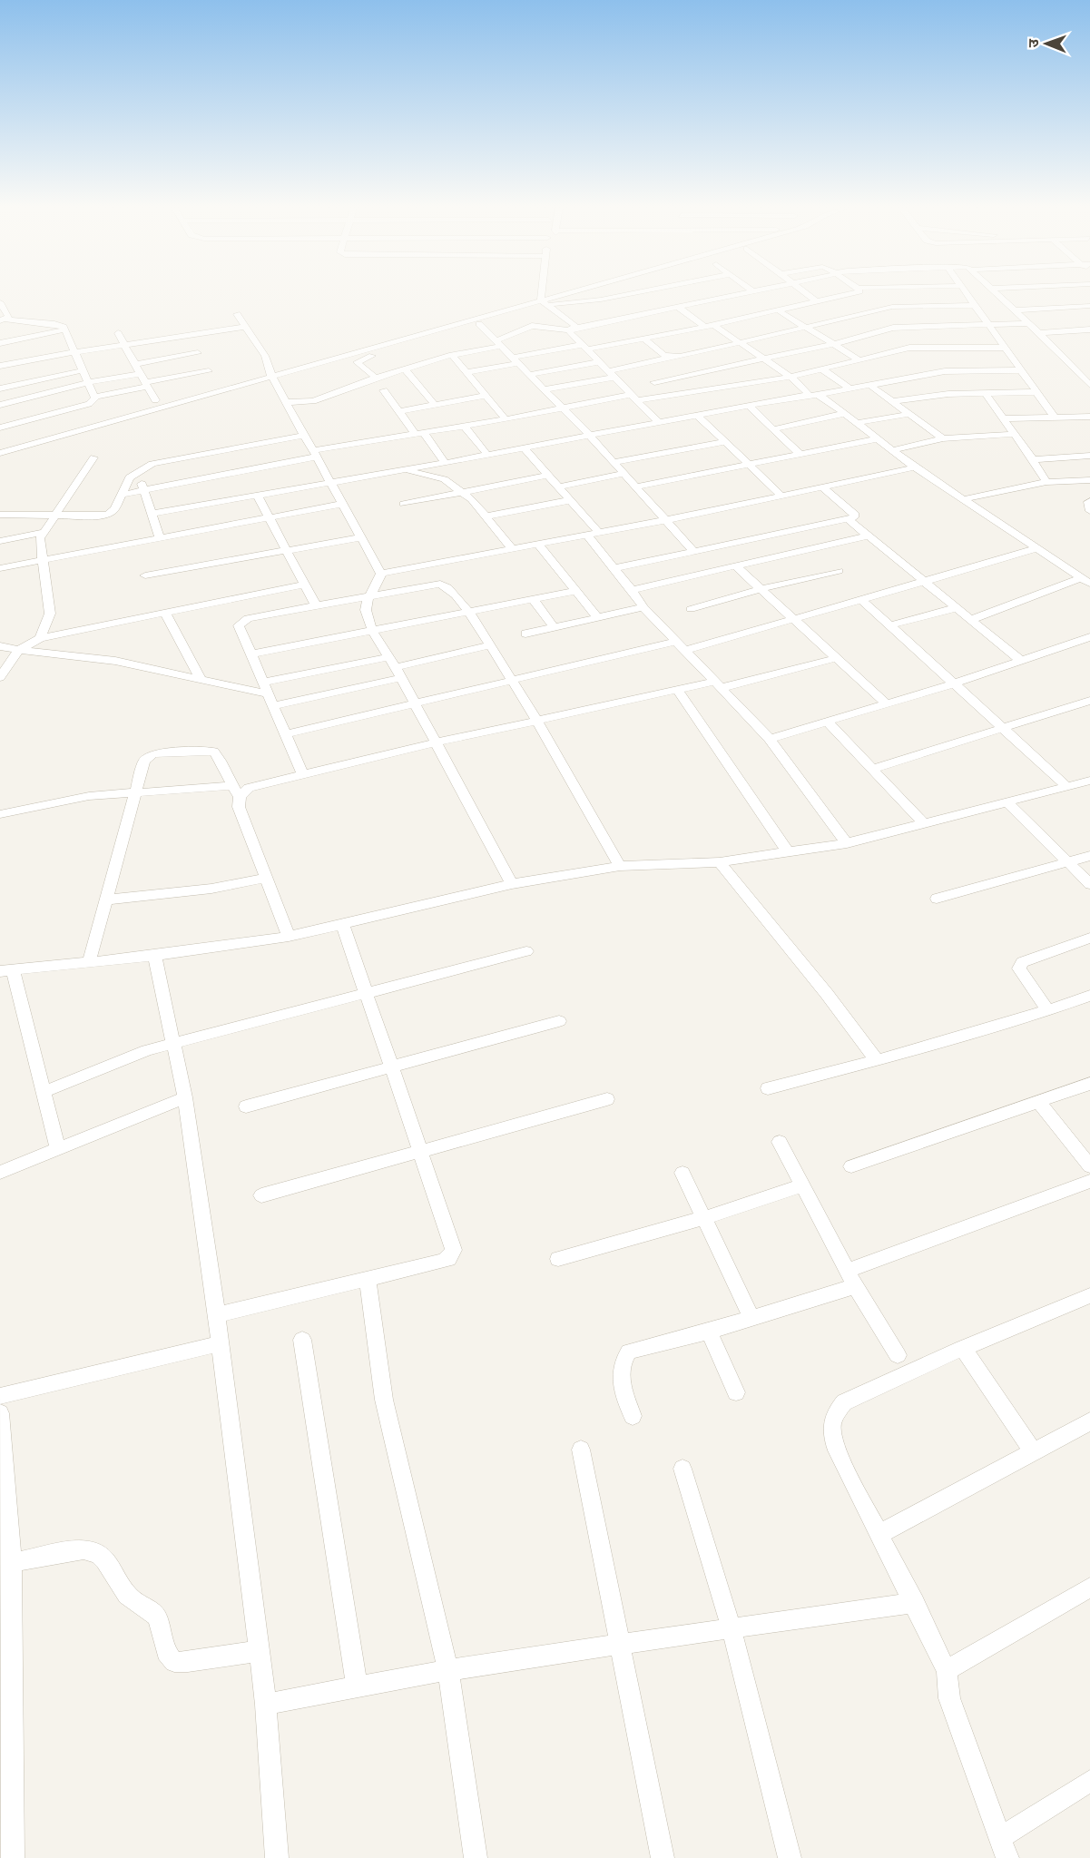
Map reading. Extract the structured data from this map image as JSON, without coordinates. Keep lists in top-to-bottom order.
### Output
{
  "north": "left"
}
